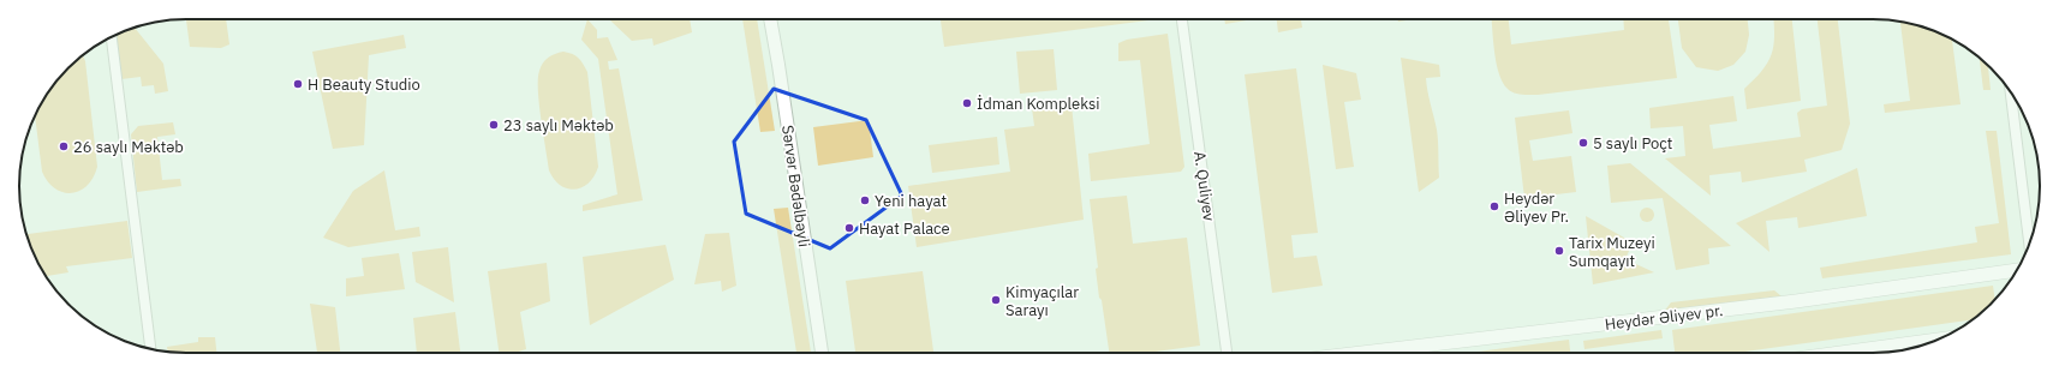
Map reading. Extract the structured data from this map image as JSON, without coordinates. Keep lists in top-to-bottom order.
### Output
{
  "streets": {
    "main road": ["Heydər Əliyev pr."],
    "street": ["Sərvər Bədəlbəyli", "A. Quliyev"]
  },
  "places": [
    "H Beauty Studio",
    "İdman Kompleksi",
    "23 saylı Məktəb",
    "5 saylı Poçt",
    "26 saylı Məktəb",
    "Yeni hayat",
    "Heydər Əliyev Pr.",
    "Hayat Palace",
    "Tarix Muzeyi Sumqayıt",
    "Kimyaçılar Sarayı"
  ]
}
